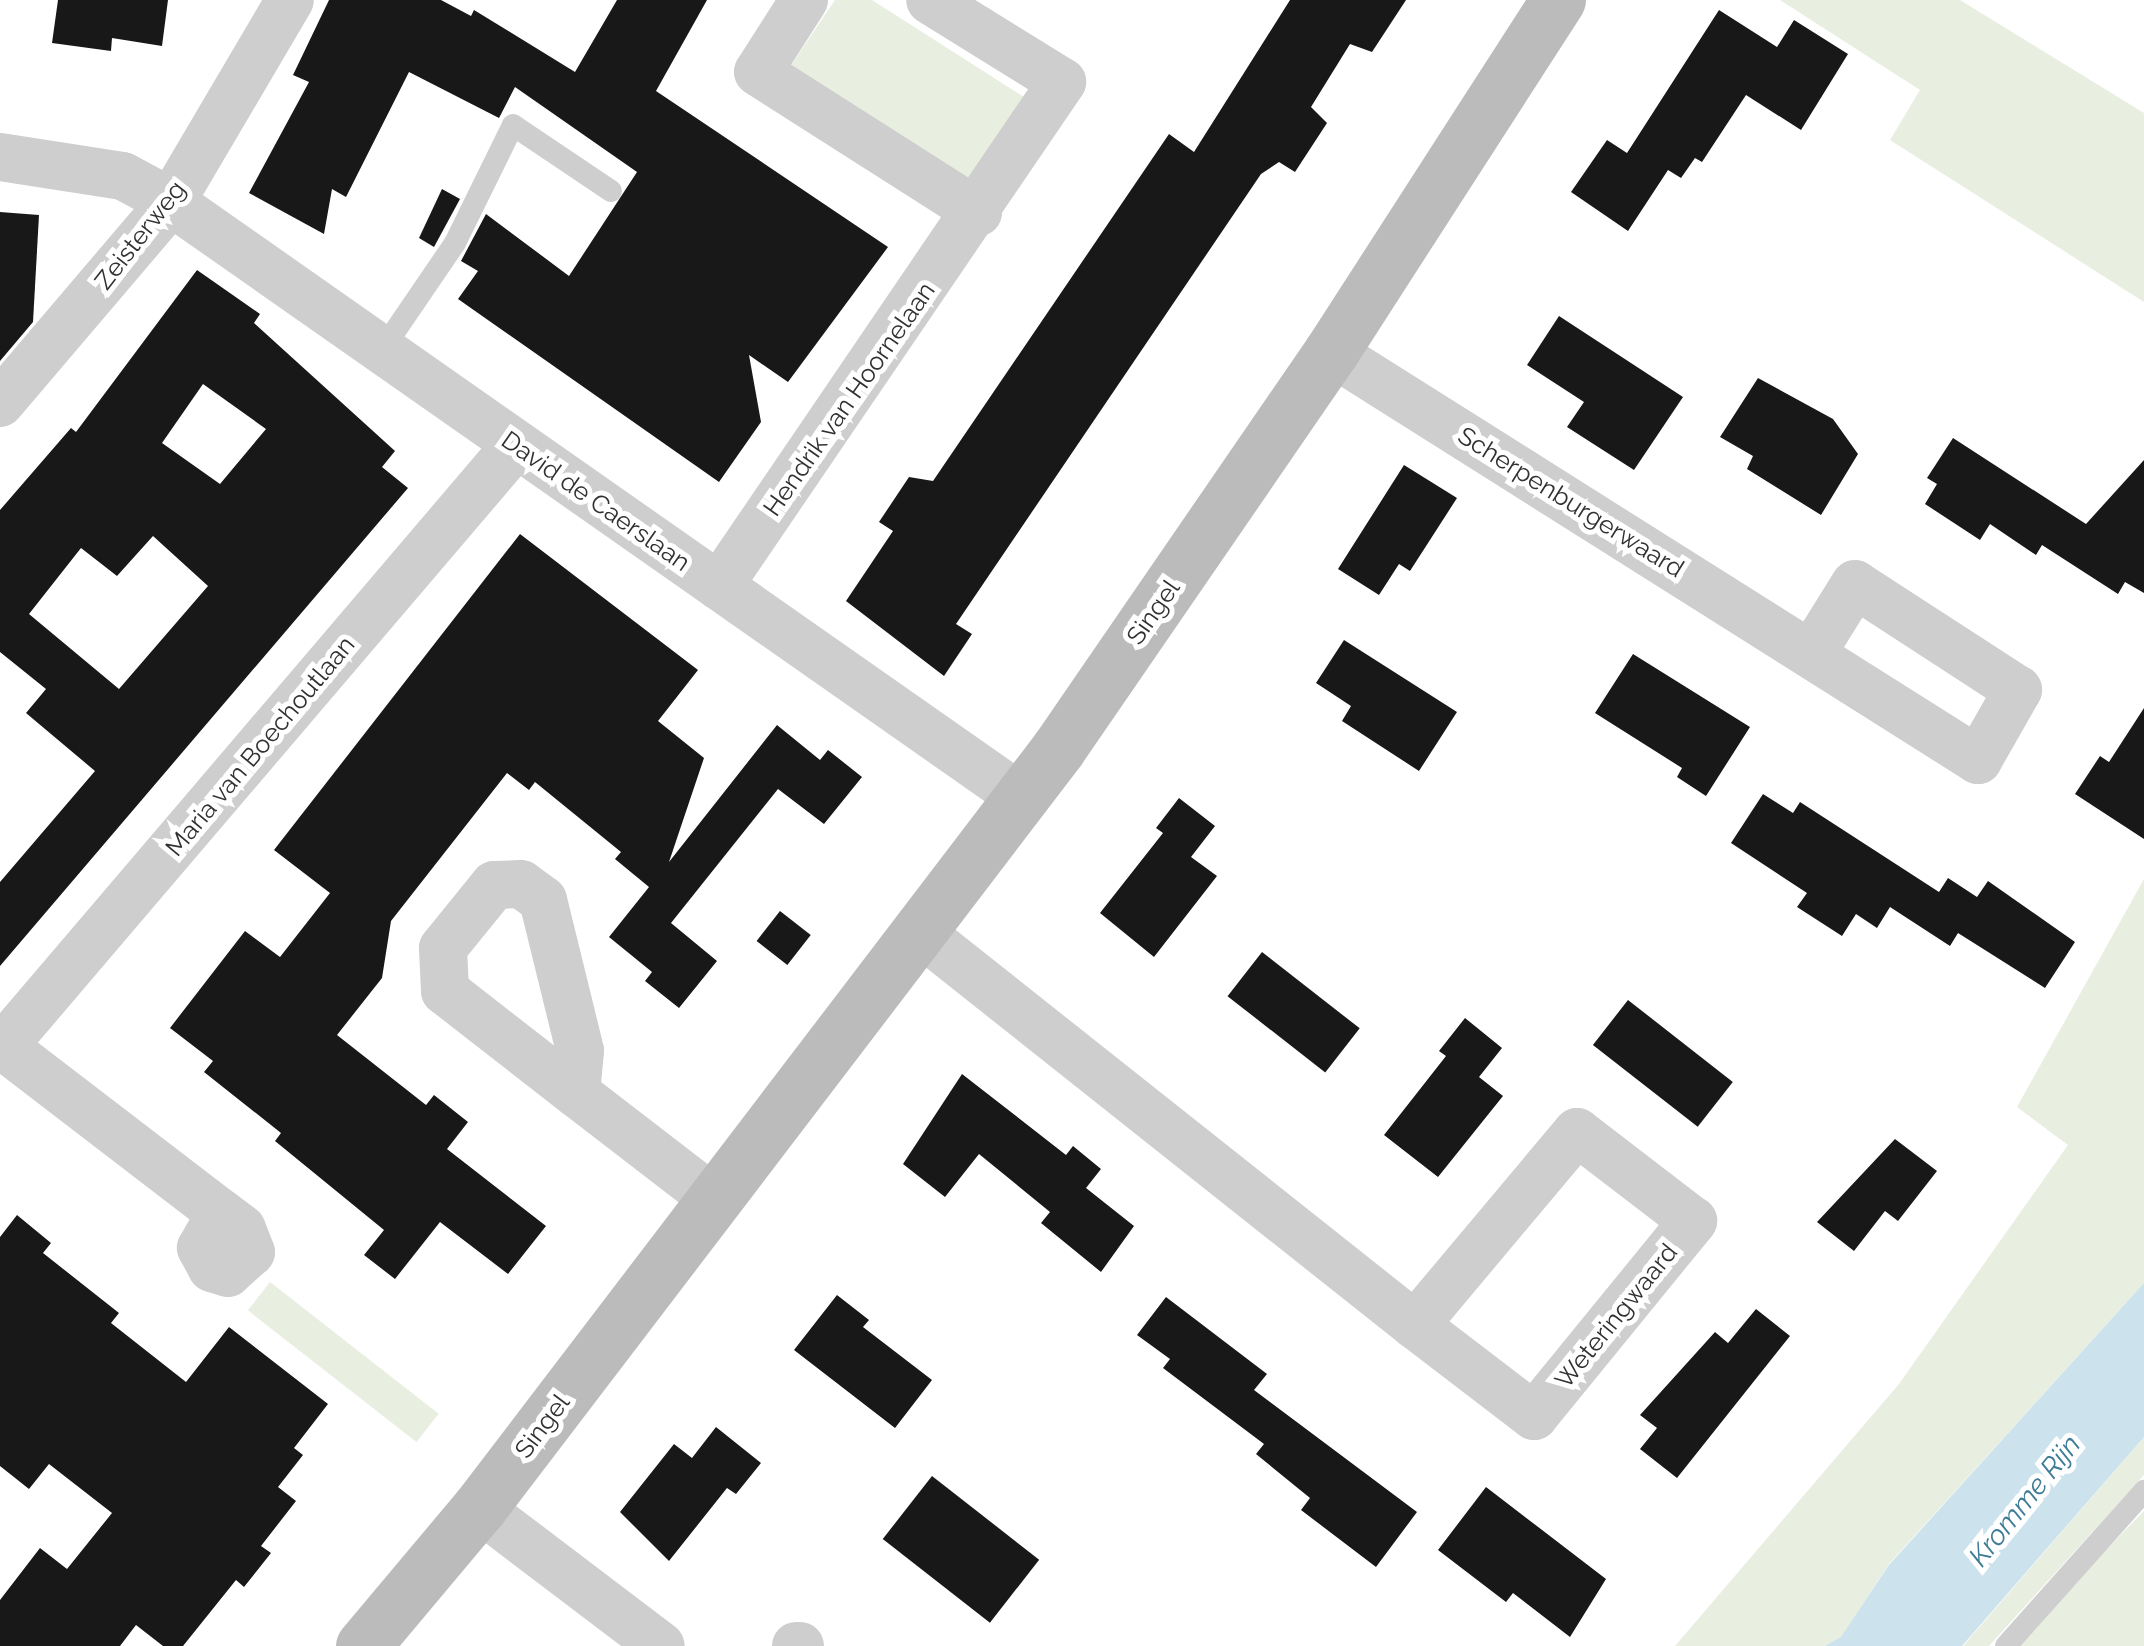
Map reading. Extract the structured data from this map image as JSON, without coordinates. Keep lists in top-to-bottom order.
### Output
{
  "streets": {
    "street": [
      "Zeisterweg",
      "Hendrik van Hoornelaan",
      "David de Caerslaan",
      "Scherpenburgerwaard",
      "Singel",
      "Maria van Boechoutlaan",
      "Weteringwaard"
    ]
  },
  "crossings": [
    ["Zeisterweg", "David de Caerslaan"],
    ["Hendrik van Hoornelaan", "David de Caerslaan"],
    ["David de Caerslaan", "Singel"],
    ["David de Caerslaan", "Maria van Boechoutlaan"],
    ["Scherpenburgerwaard", "Singel"],
    ["Singel", "Weteringwaard"]
  ],
  "water": ["Kromme Rijn"]
}
